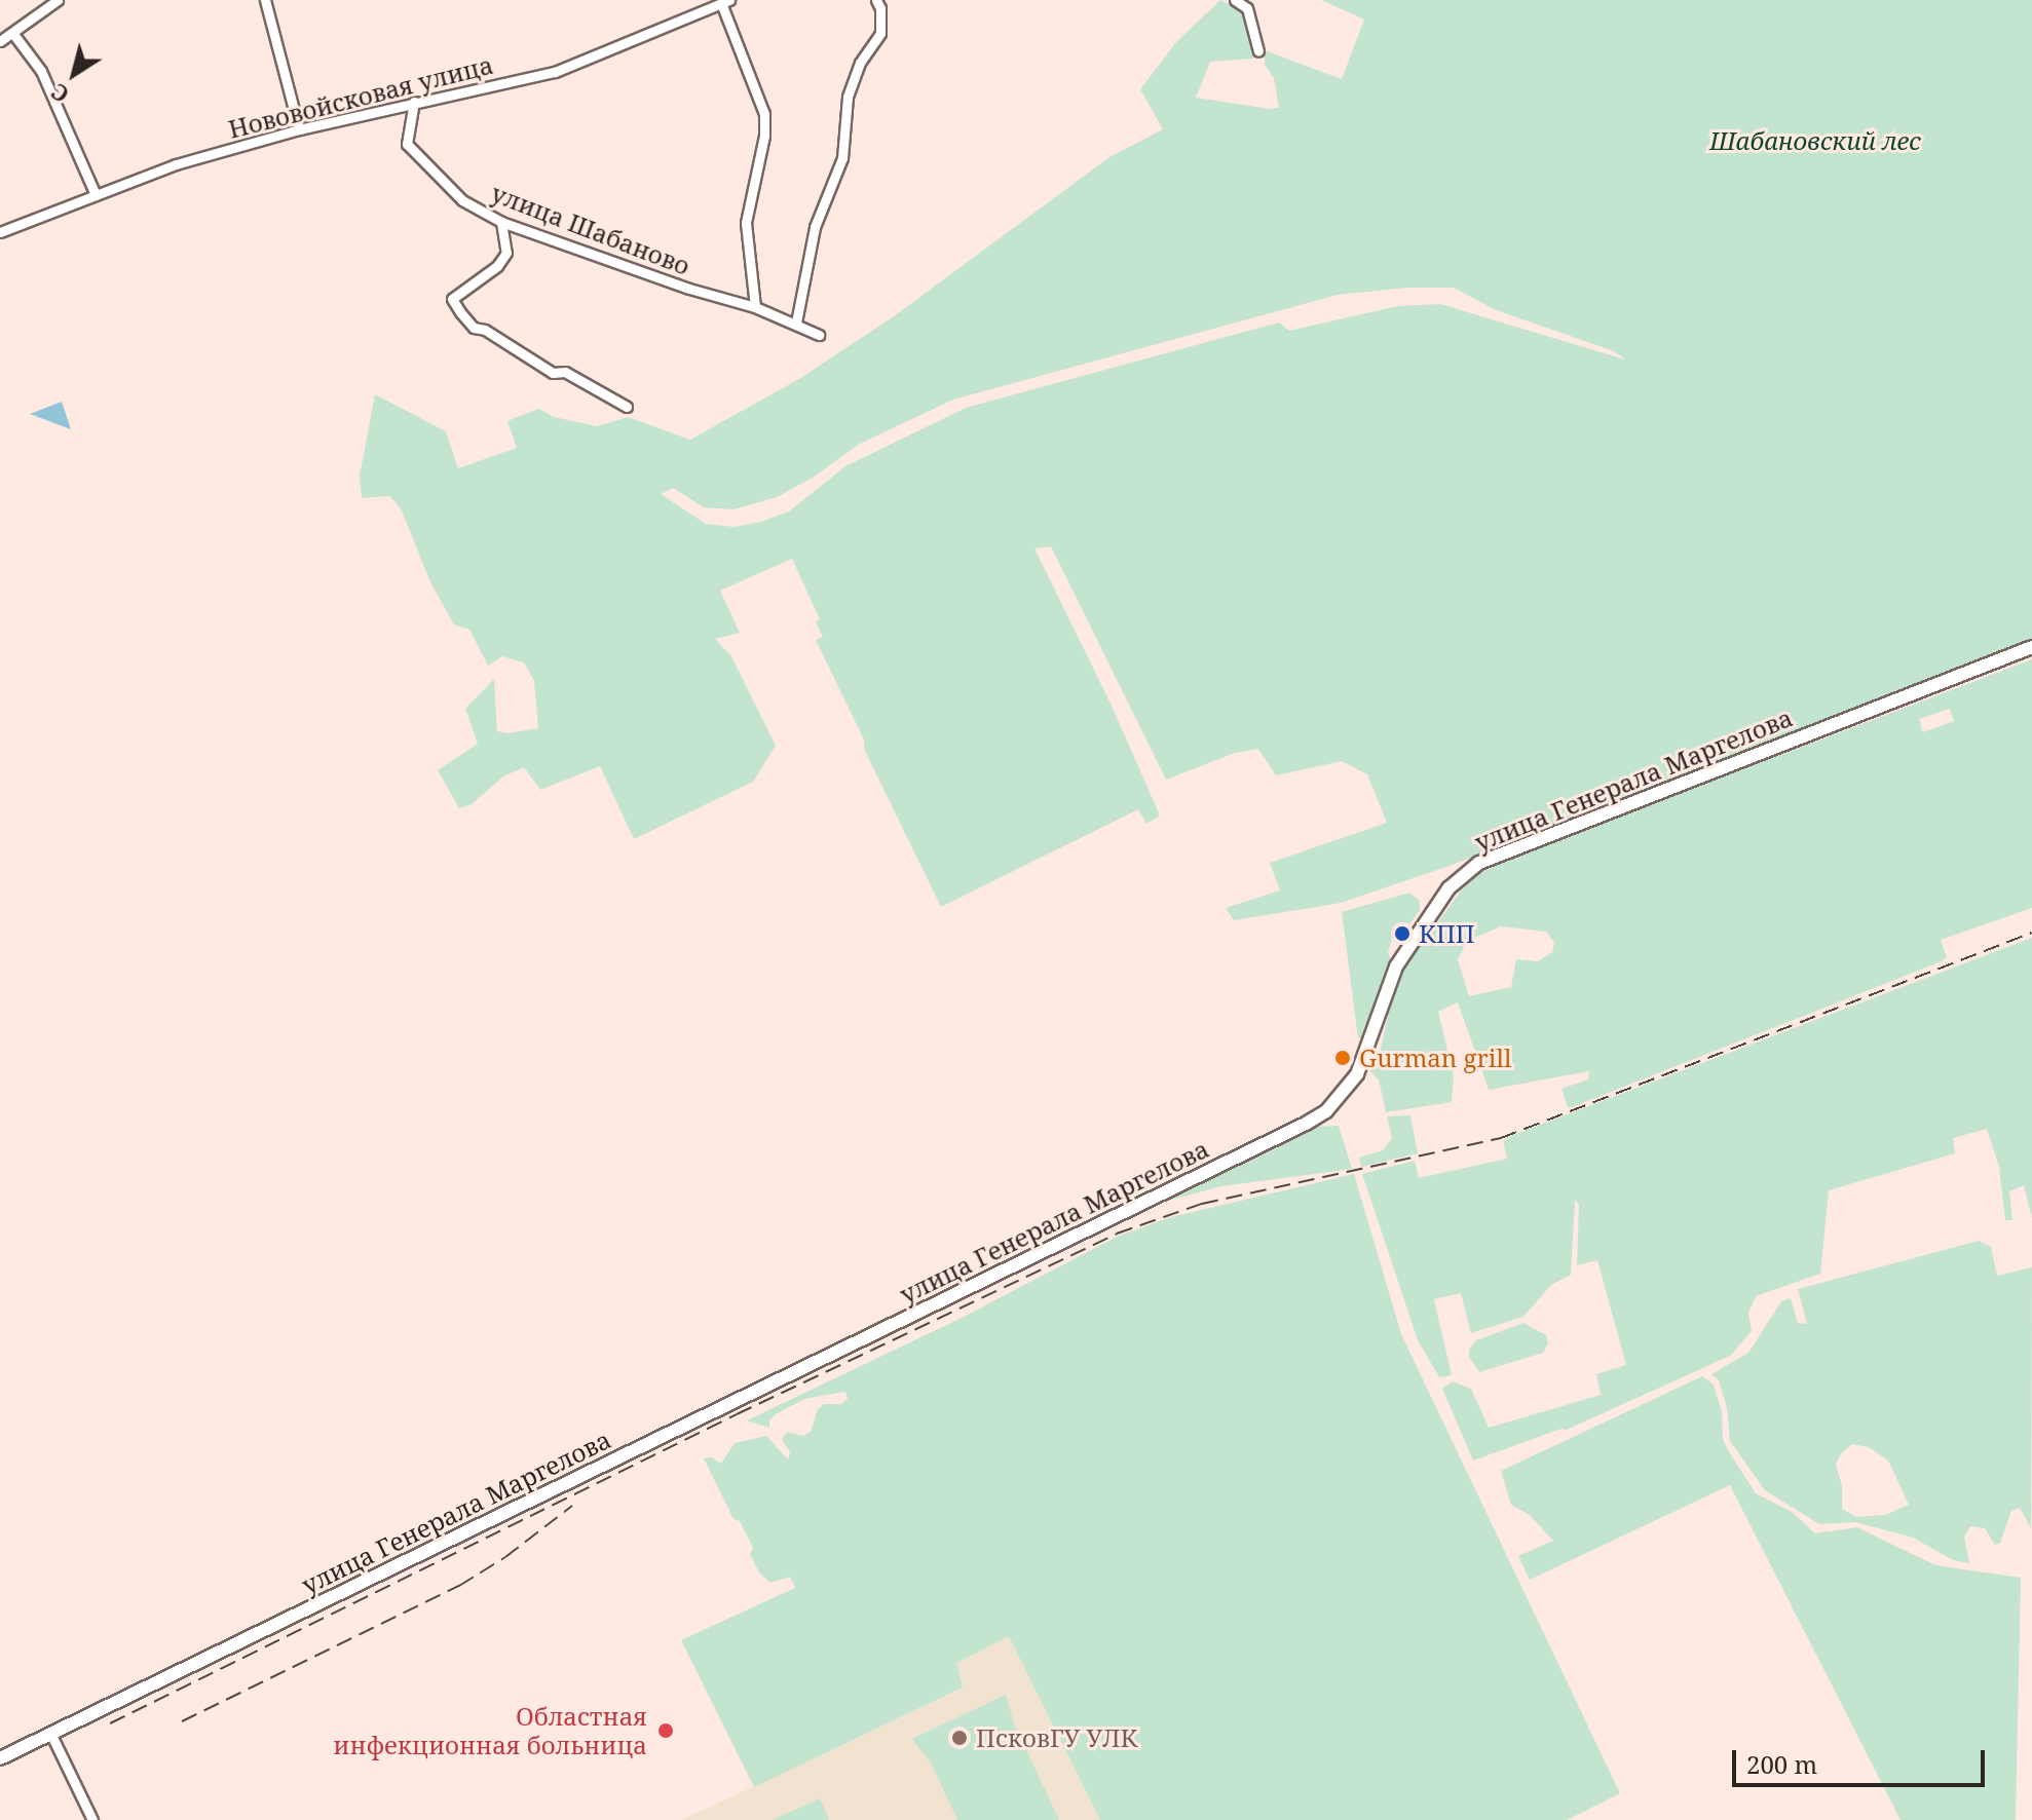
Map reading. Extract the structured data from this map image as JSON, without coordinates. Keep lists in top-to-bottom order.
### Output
{
  "streets": {
    "main road": ["улица Генерала Маргелова"],
    "street": ["Нововойсковая улица", "улица Шабаново"]
  },
  "crossings": [
    ["Нововойсковая улица", "улица Шабаново"]
  ],
  "parks": ["Шабановский лес"],
  "places": [
    "КПП",
    "Gurman grill",
    "Областная инфекционная больница",
    "ПсковГУ УЛК"
  ],
  "scale_bar": "200 m",
  "north": "bottom left"
}
